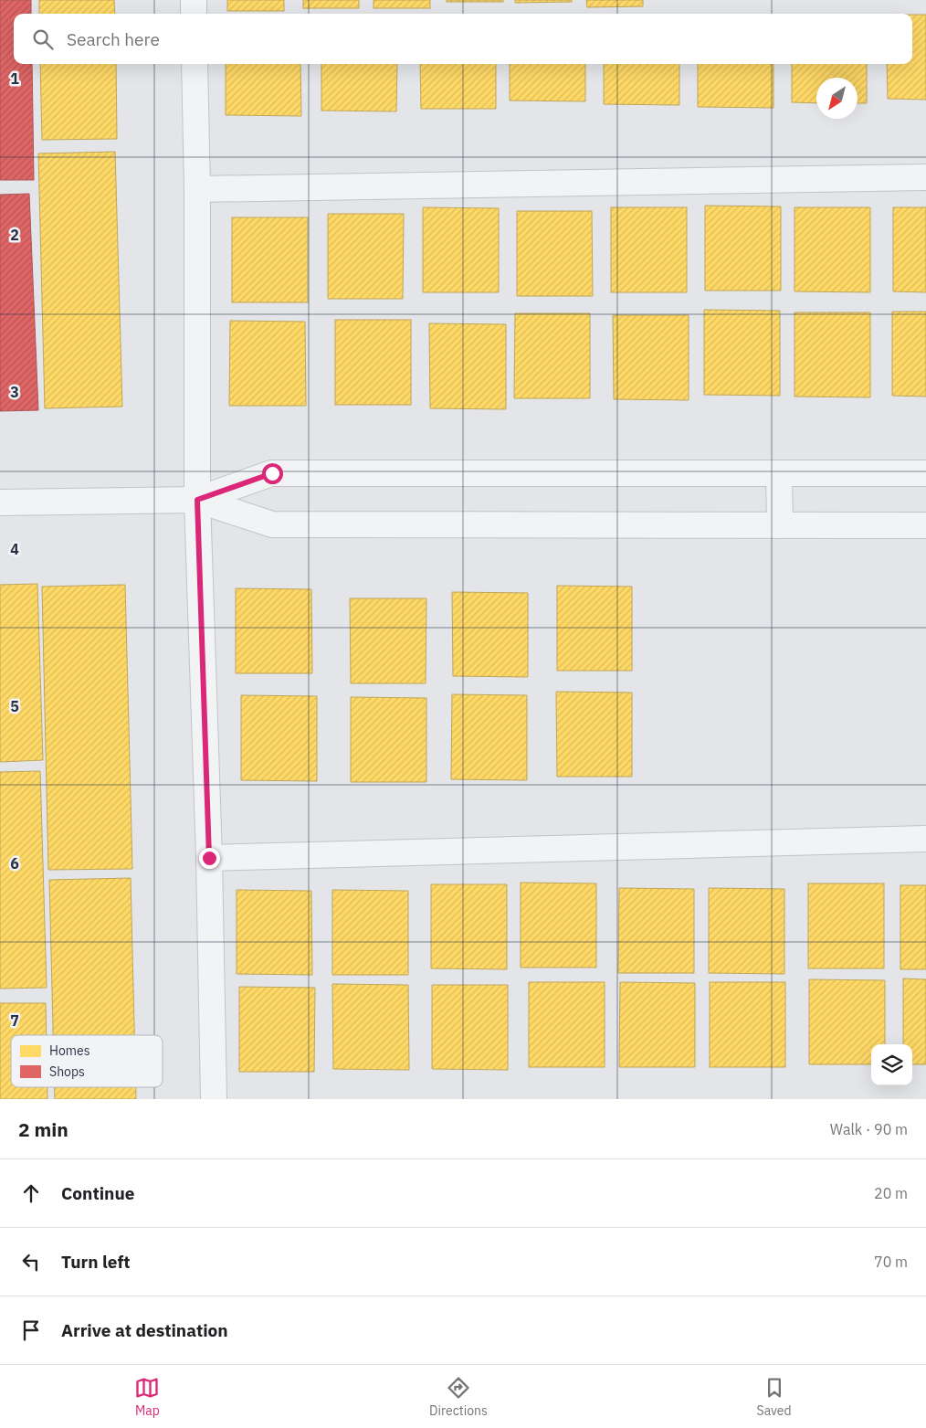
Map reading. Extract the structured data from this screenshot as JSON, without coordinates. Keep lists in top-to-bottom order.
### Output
{
  "legend": ["Homes", "Shops"],
  "north": "bottom left",
  "page": {
    "search": "Search here",
    "heading": ["2 min", "Walk · 90 m"],
    "list": [
      ["Continue", "20 m"],
      ["Turn left", "70 m"],
      "Arrive at destination"
    ],
    "nav": ["Map", "Directions", "Saved"]
  },
  "grid": {
    "rows": [
      "1",
      "2",
      "3",
      "4",
      "5",
      "6",
      "7"
    ]
  }
}
